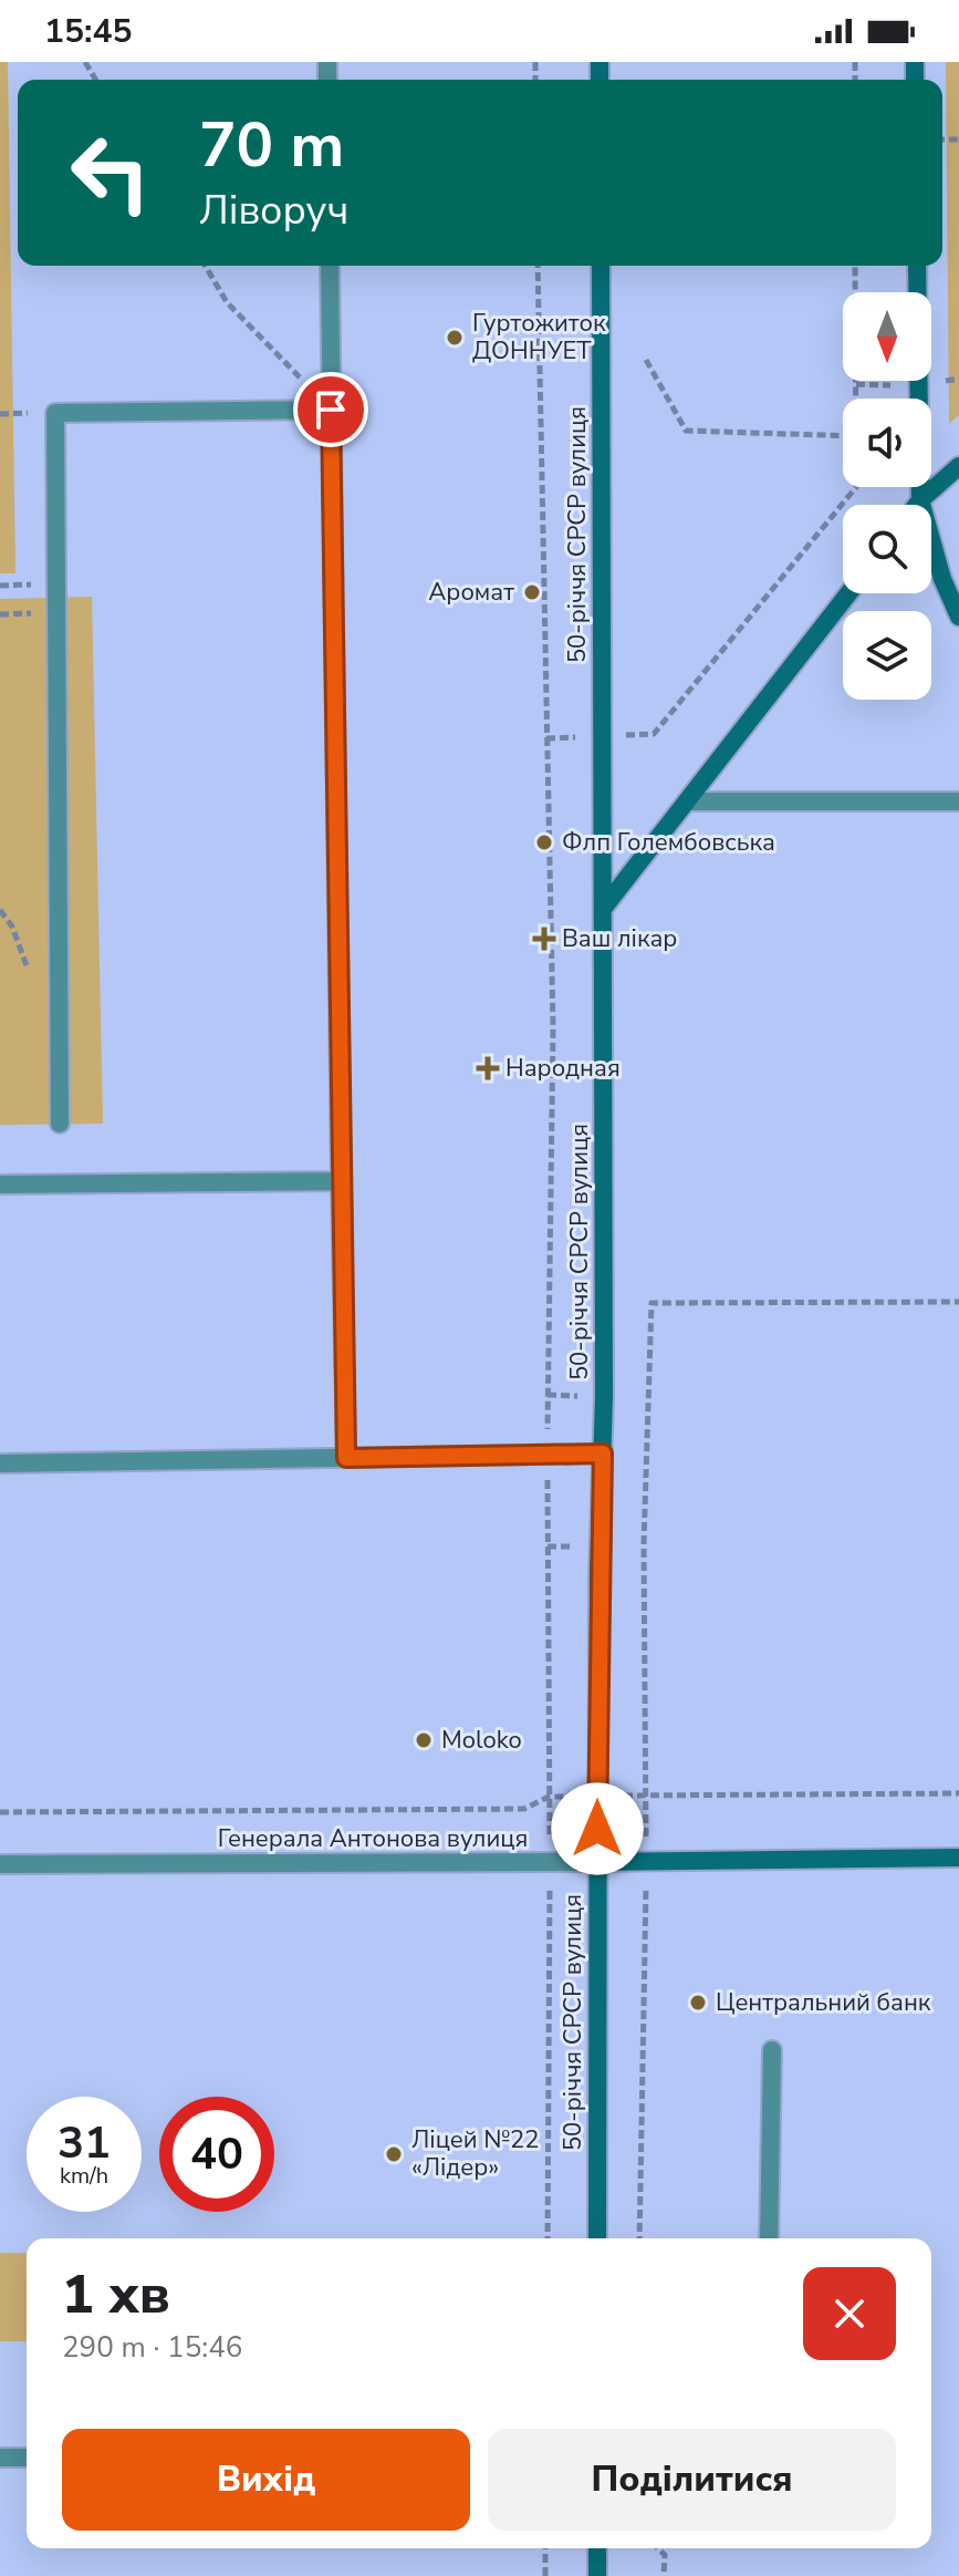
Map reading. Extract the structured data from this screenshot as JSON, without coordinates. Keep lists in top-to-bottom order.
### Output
{
  "streets": {
    "street": ["50-річчя СРСР вулиця", "Генерала Антонова вулиця"]
  },
  "crossings": [
    ["50-річчя СРСР вулиця", "Генерала Антонова вулиця"]
  ],
  "places": {
    "other": [
      "Гуртожиток ДОННУЕТ",
      "Аромат",
      "Флп Голембовська",
      "Moloko",
      "Центральний банк",
      "Ліцей №22 «Лідер»"
    ],
    "health": ["Ваш лікар", "Народная"]
  },
  "north": "bottom",
  "page": {
    "status": "15:45",
    "turn": ["70 m", "Ліворуч"],
    "speed": "31 km/h",
    "limit": "40",
    "heading": ["1 хв", "290 m · 15:46"],
    "buttons": ["Вихід", "Поділитися"]
  }
}
